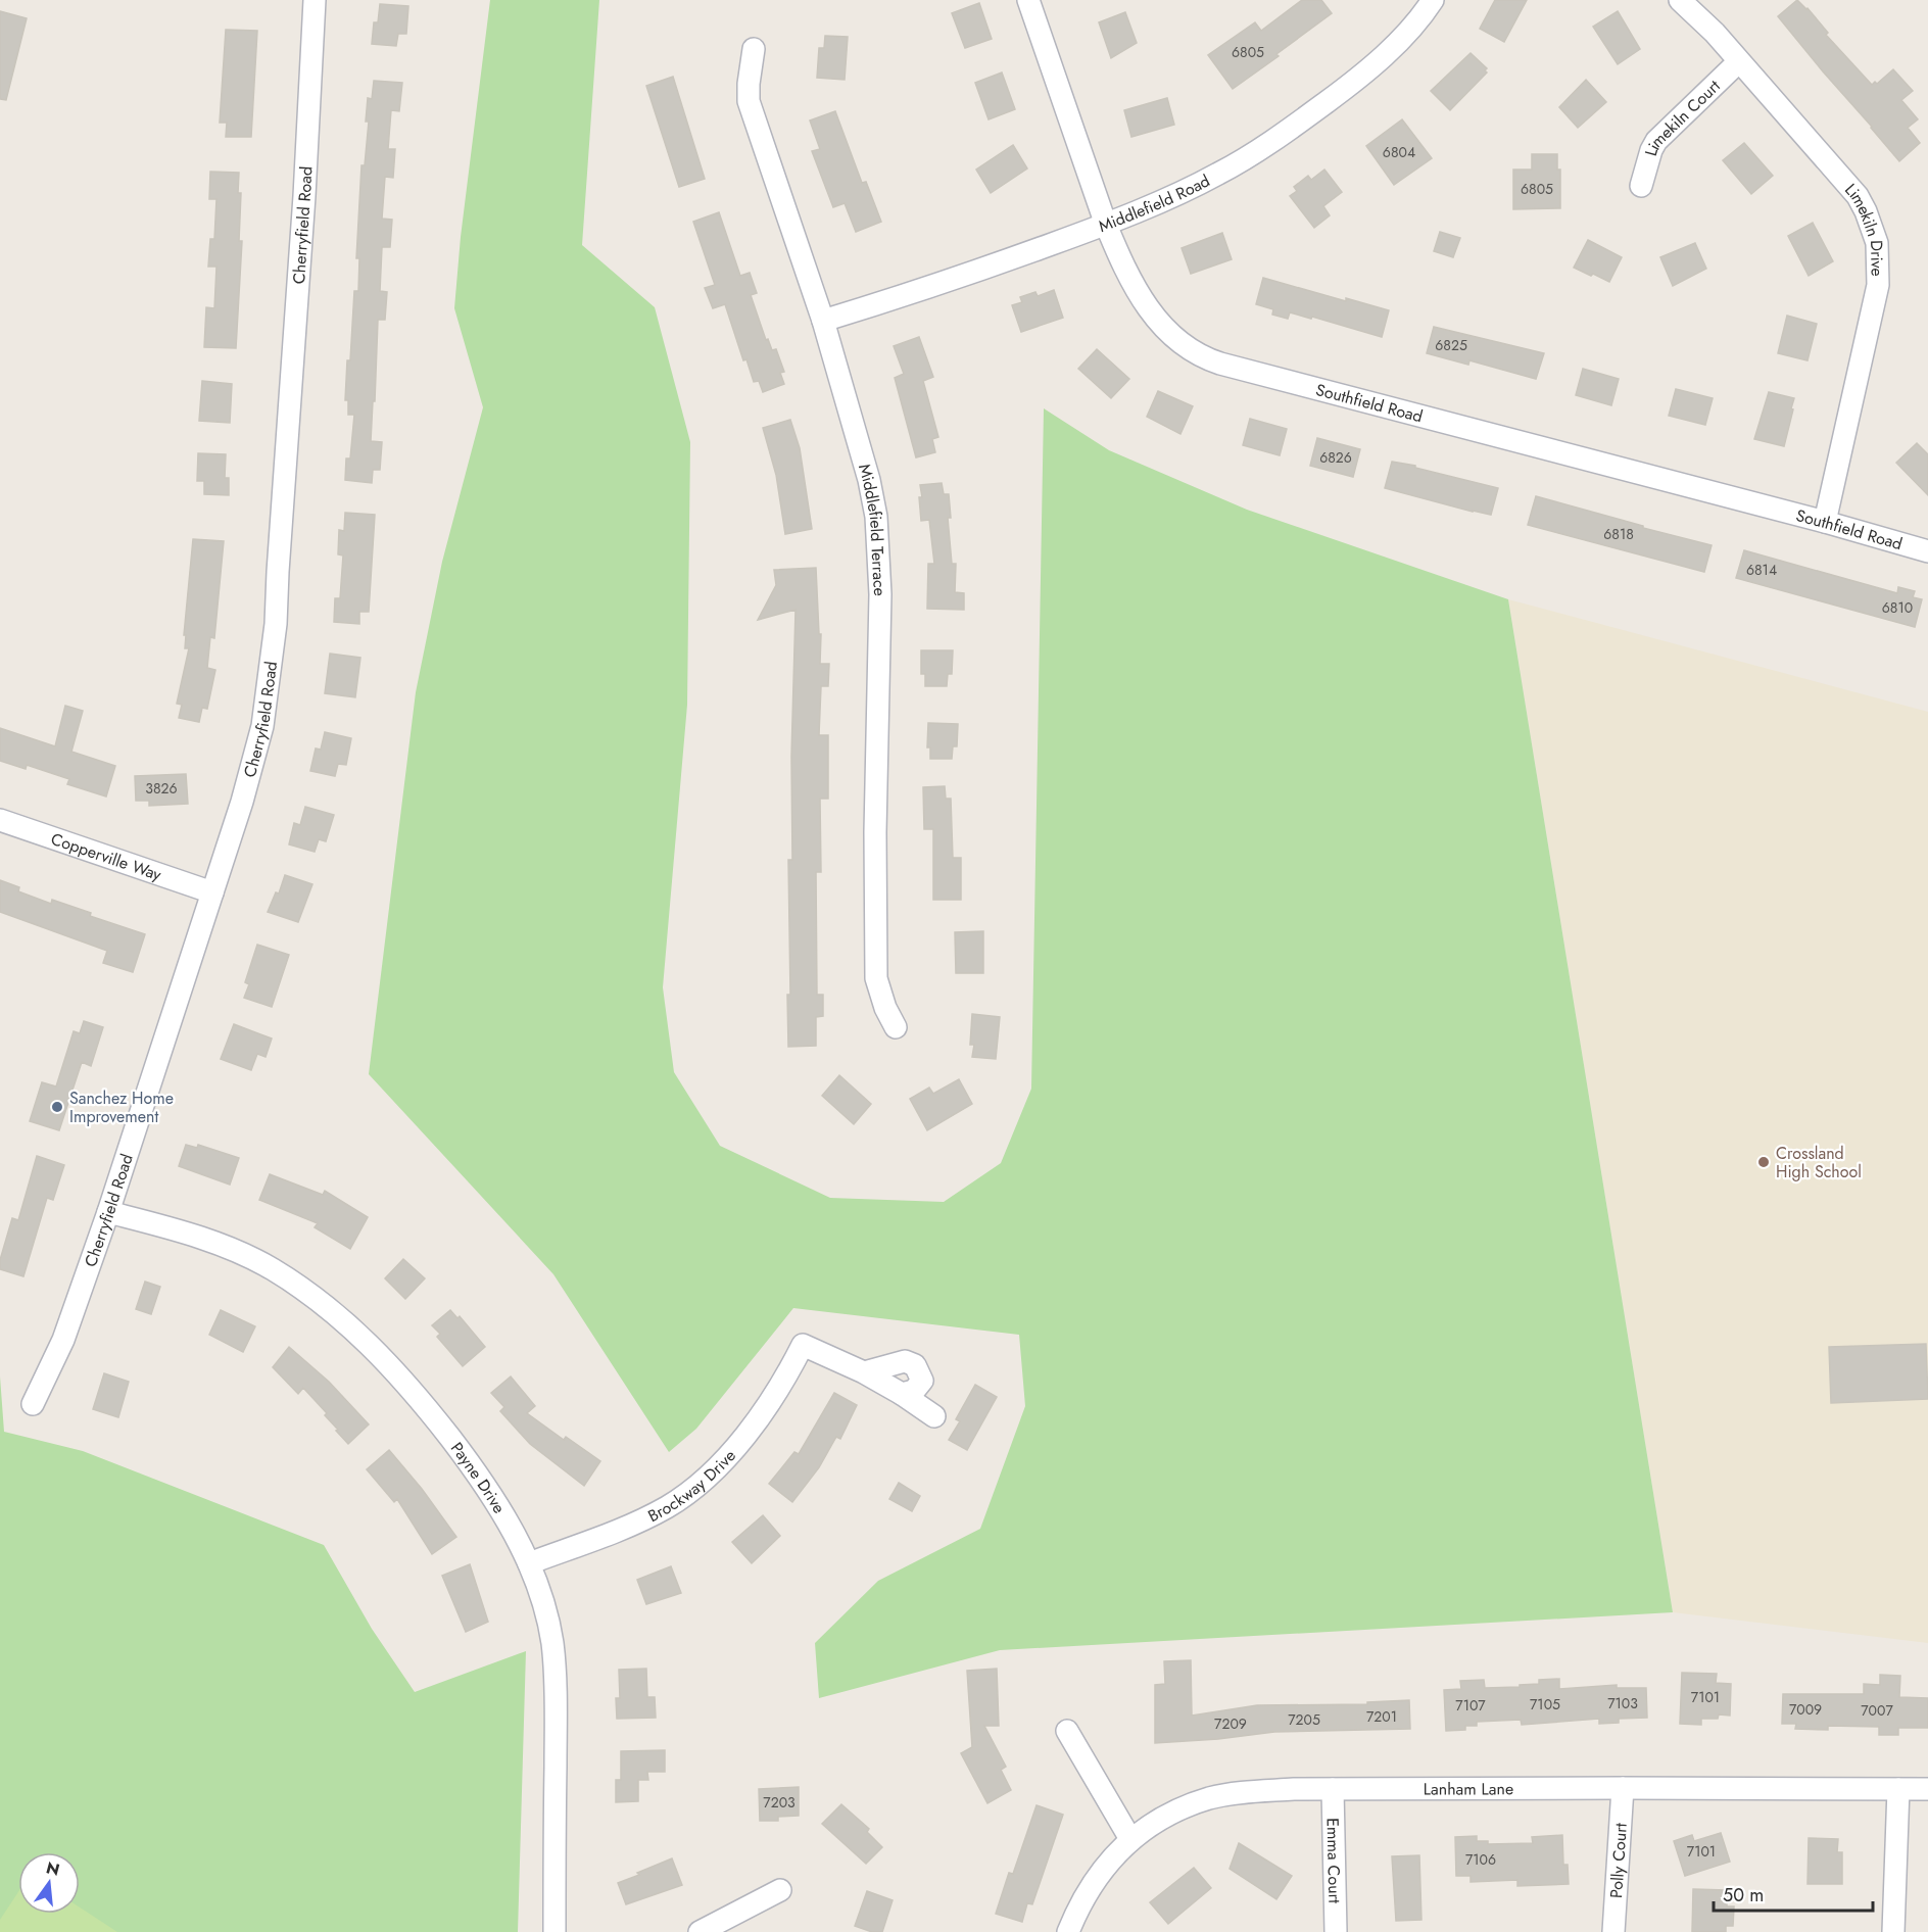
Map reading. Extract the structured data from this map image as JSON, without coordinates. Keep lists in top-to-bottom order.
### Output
{
  "streets": {
    "street": [
      "Limekiln Court",
      "Middlefield Road",
      "Cherryfield Road",
      "Limekiln Drive",
      "Southfield Road",
      "Middlefield Terrace",
      "Copperville Way",
      "Payne Drive",
      "Brockway Drive",
      "Lanham Lane",
      "Polly Court",
      "Emma Court"
    ]
  },
  "crossings": [
    ["Limekiln Court", "Limekiln Drive"],
    ["Middlefield Road", "Southfield Road"],
    ["Middlefield Road", "Middlefield Terrace"],
    ["Cherryfield Road", "Copperville Way"],
    ["Cherryfield Road", "Payne Drive"],
    ["Limekiln Drive", "Southfield Road"],
    ["Payne Drive", "Brockway Drive"],
    ["Lanham Lane", "Polly Court"],
    ["Lanham Lane", "Emma Court"]
  ],
  "places": ["Sanchez Home Improvement", "Crossland High School"],
  "house_numbers": [
    "6805",
    "6804",
    "6805",
    "6825",
    "6826",
    "6818",
    "6814",
    "6810",
    "3826",
    "7101",
    "7103",
    "7105",
    "7107",
    "7009",
    "7007",
    "7201",
    "7205",
    "7209",
    "7203",
    "7101",
    "7106"
  ],
  "scale_bar": "50 m",
  "north": "top"
}
